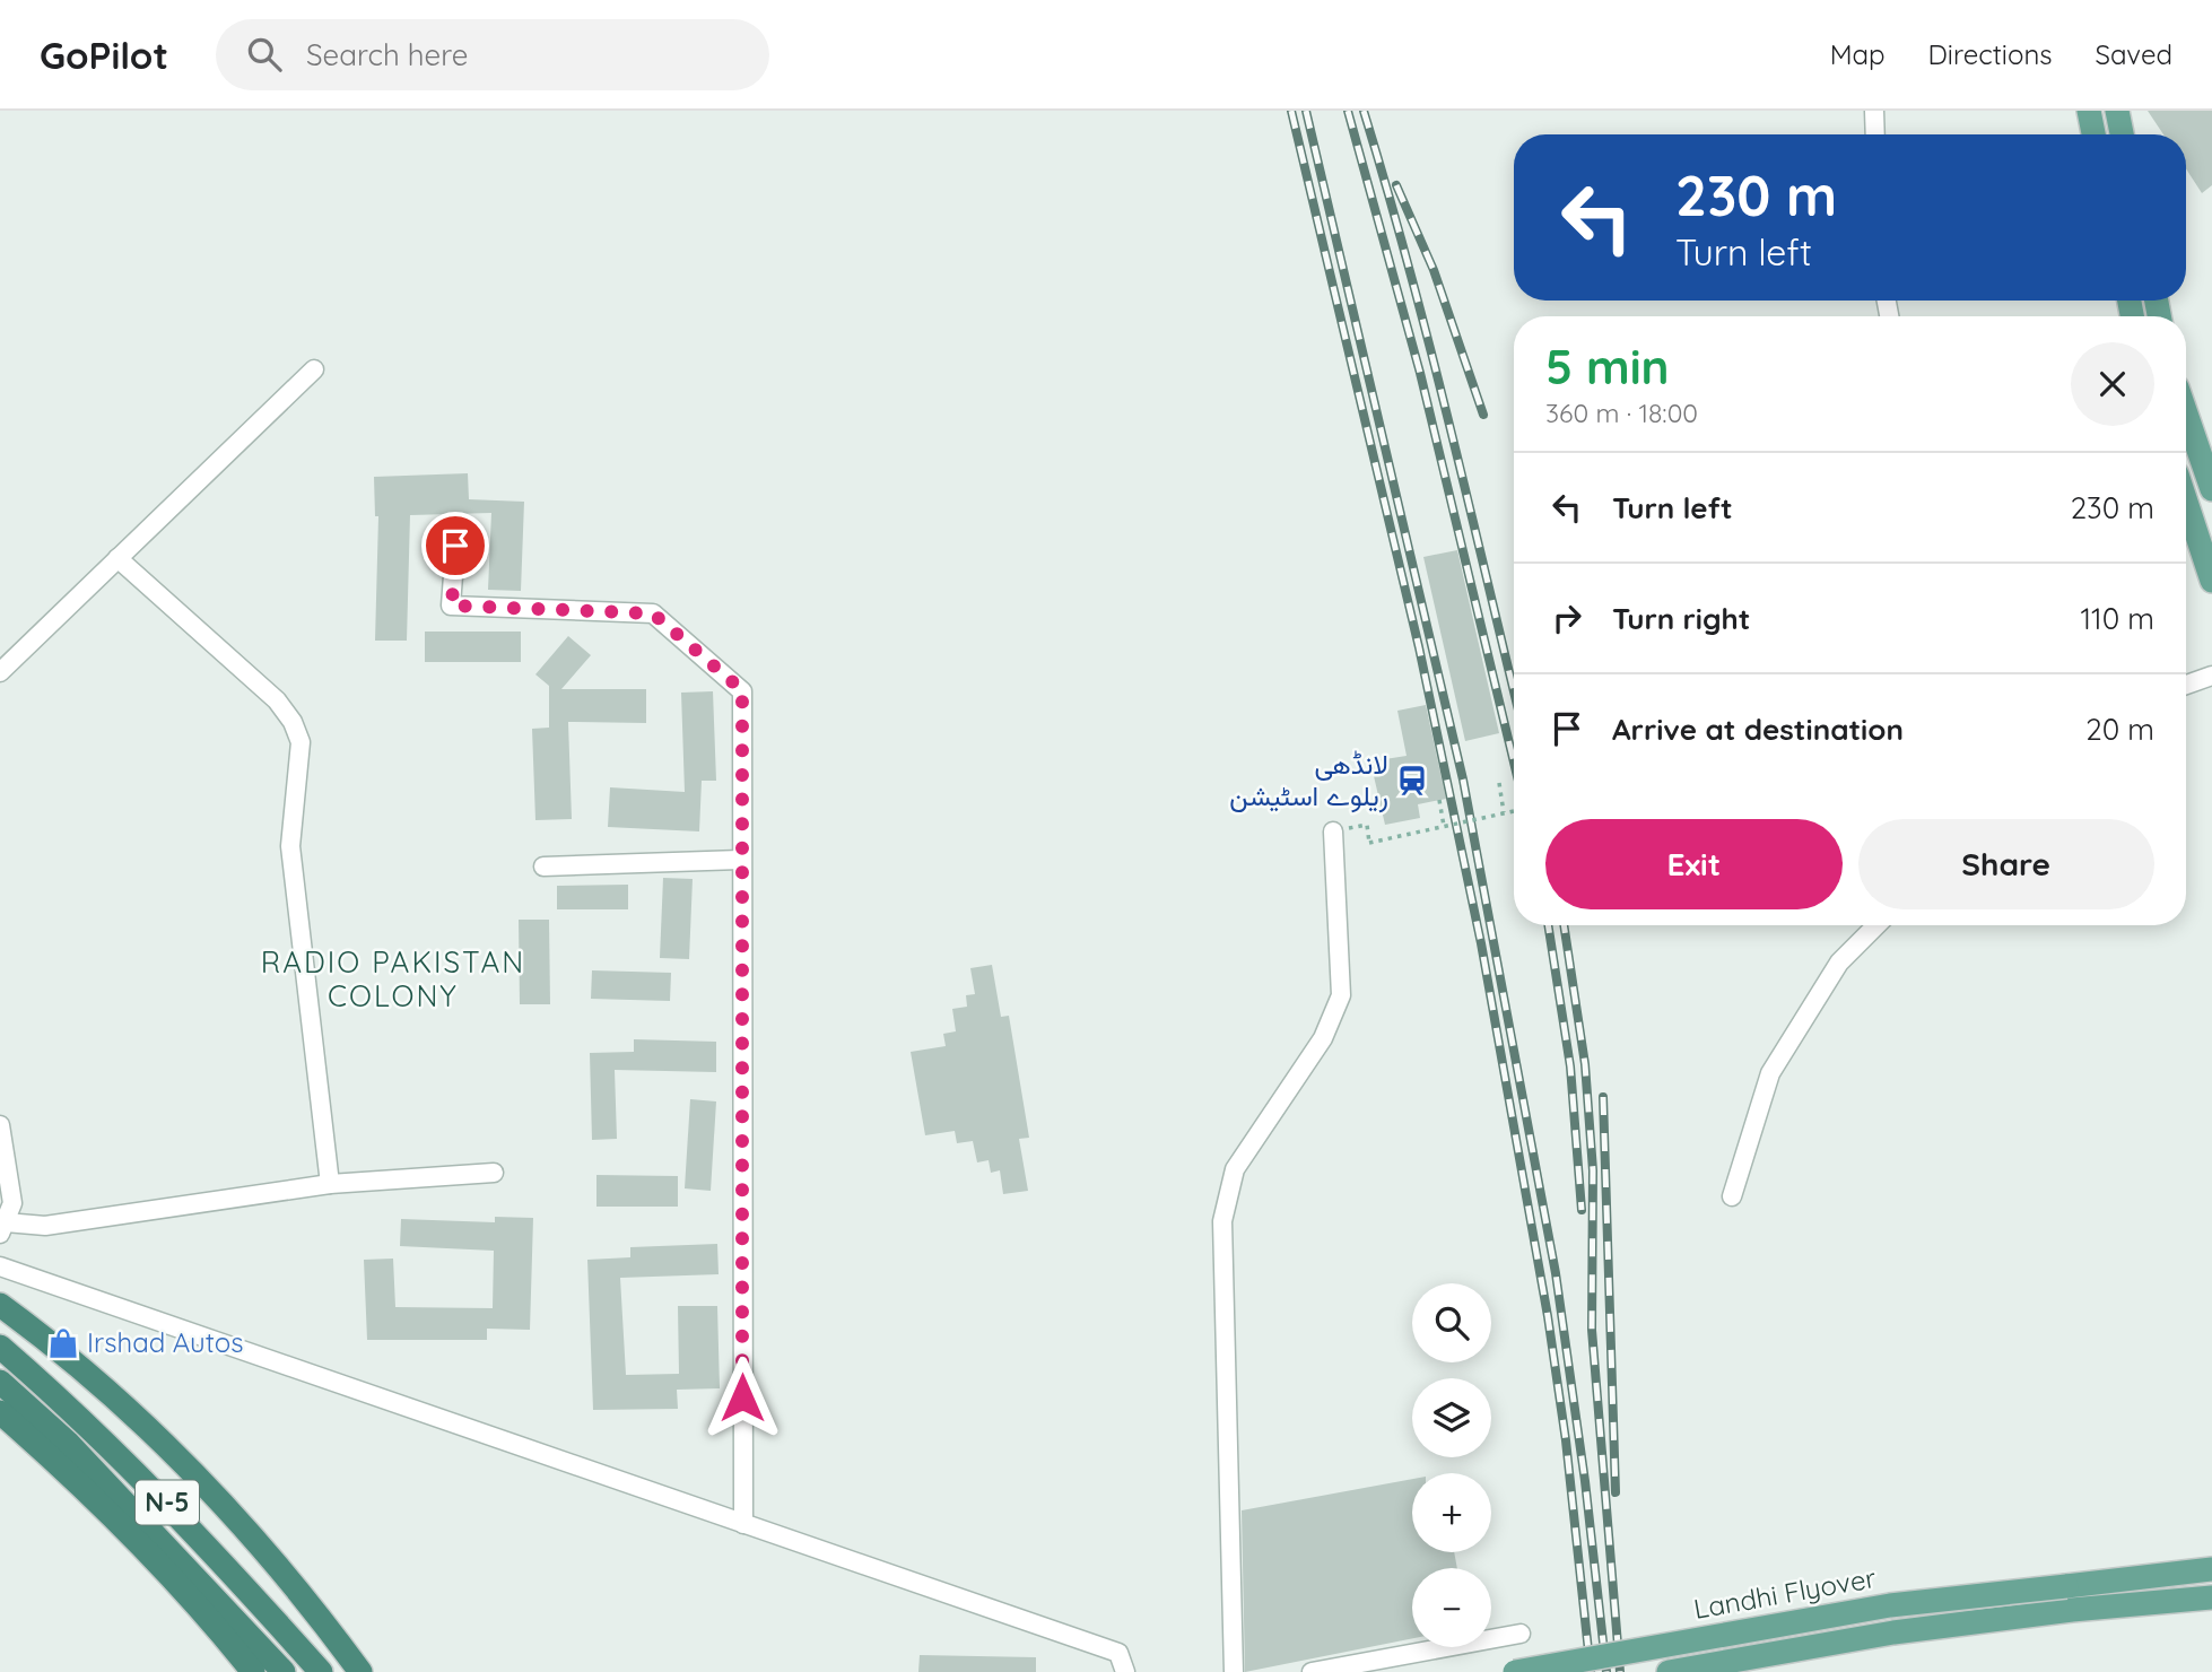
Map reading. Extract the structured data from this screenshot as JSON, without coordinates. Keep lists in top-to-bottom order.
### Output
{
  "streets": {
    "highway": ["N-5"],
    "main road": ["Landhi Flyover"]
  },
  "districts": ["RADIO PAKISTAN COLONY"],
  "places": {
    "station": ["لانڈھی ریلوے اسٹیشن"],
    "shop": ["Irshad Autos"]
  },
  "page": {
    "header": "GoPilot",
    "search": "Search here",
    "nav": ["Map", "Directions", "Saved"],
    "turn": ["230 m", "Turn left"],
    "heading": ["5 min", "360 m · 18:00"],
    "list": [
      {
        "name": "Turn left",
        "value": "230 m"
      },
      {
        "name": "Turn right",
        "value": "110 m"
      },
      {
        "name": "Arrive at destination",
        "value": "20 m"
      }
    ],
    "buttons": ["Exit", "Share"],
    "map_buttons": ["+", "−"]
  }
}
